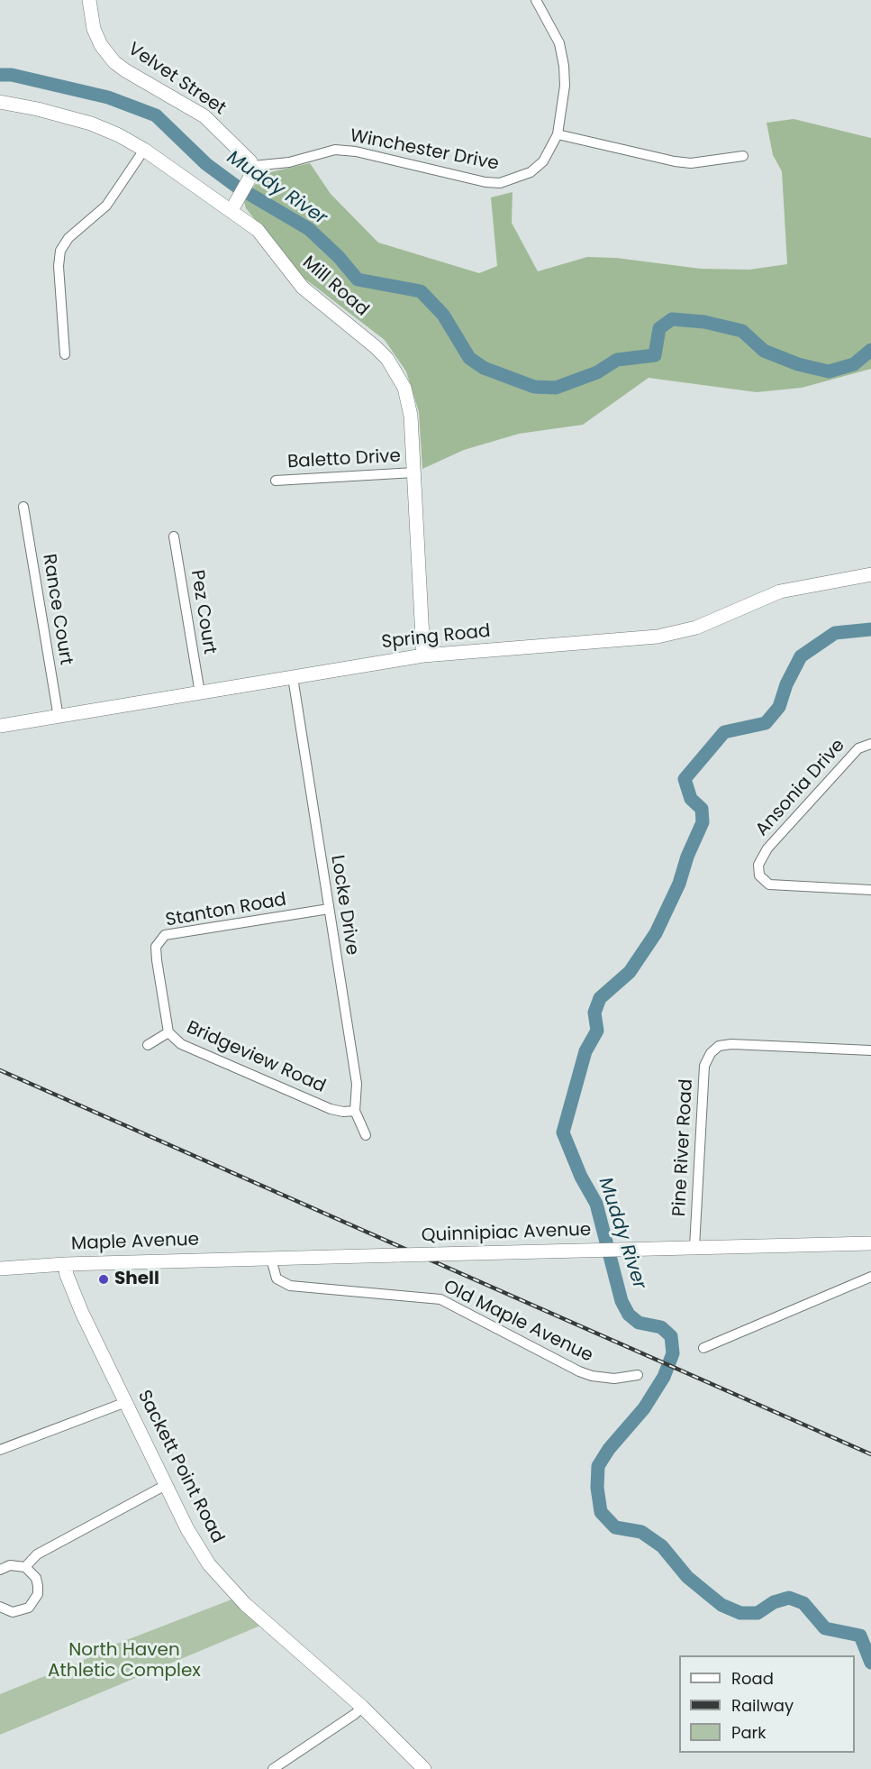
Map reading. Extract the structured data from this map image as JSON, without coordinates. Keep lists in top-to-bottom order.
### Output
{
  "streets": {
    "street": [
      "Velvet Street",
      "Winchester Drive",
      "Mill Road",
      "Baletto Drive",
      "Rance Court",
      "Pez Court",
      "Spring Road",
      "Ansonia Drive",
      "Locke Drive",
      "Stanton Road",
      "Bridgeview Road",
      "Pine River Road",
      "Quinnipiac Avenue",
      "Maple Avenue",
      "Old Maple Avenue",
      "Sackett Point Road"
    ]
  },
  "crossings": [
    ["Velvet Street", "Winchester Drive"],
    ["Mill Road", "Baletto Drive"],
    ["Mill Road", "Spring Road"],
    ["Rance Court", "Spring Road"],
    ["Pez Court", "Spring Road"],
    ["Spring Road", "Locke Drive"],
    ["Locke Drive", "Stanton Road"],
    ["Locke Drive", "Bridgeview Road"],
    ["Stanton Road", "Bridgeview Road"],
    ["Pine River Road", "Quinnipiac Avenue"],
    ["Quinnipiac Avenue", "Maple Avenue"],
    ["Quinnipiac Avenue", "Old Maple Avenue"],
    ["Maple Avenue", "Old Maple Avenue"],
    ["Maple Avenue", "Sackett Point Road"]
  ],
  "water": ["Muddy River"],
  "parks": ["North Haven Athletic Complex"],
  "places": ["Shell"],
  "legend": ["Road", "Railway", "Park"]
}
